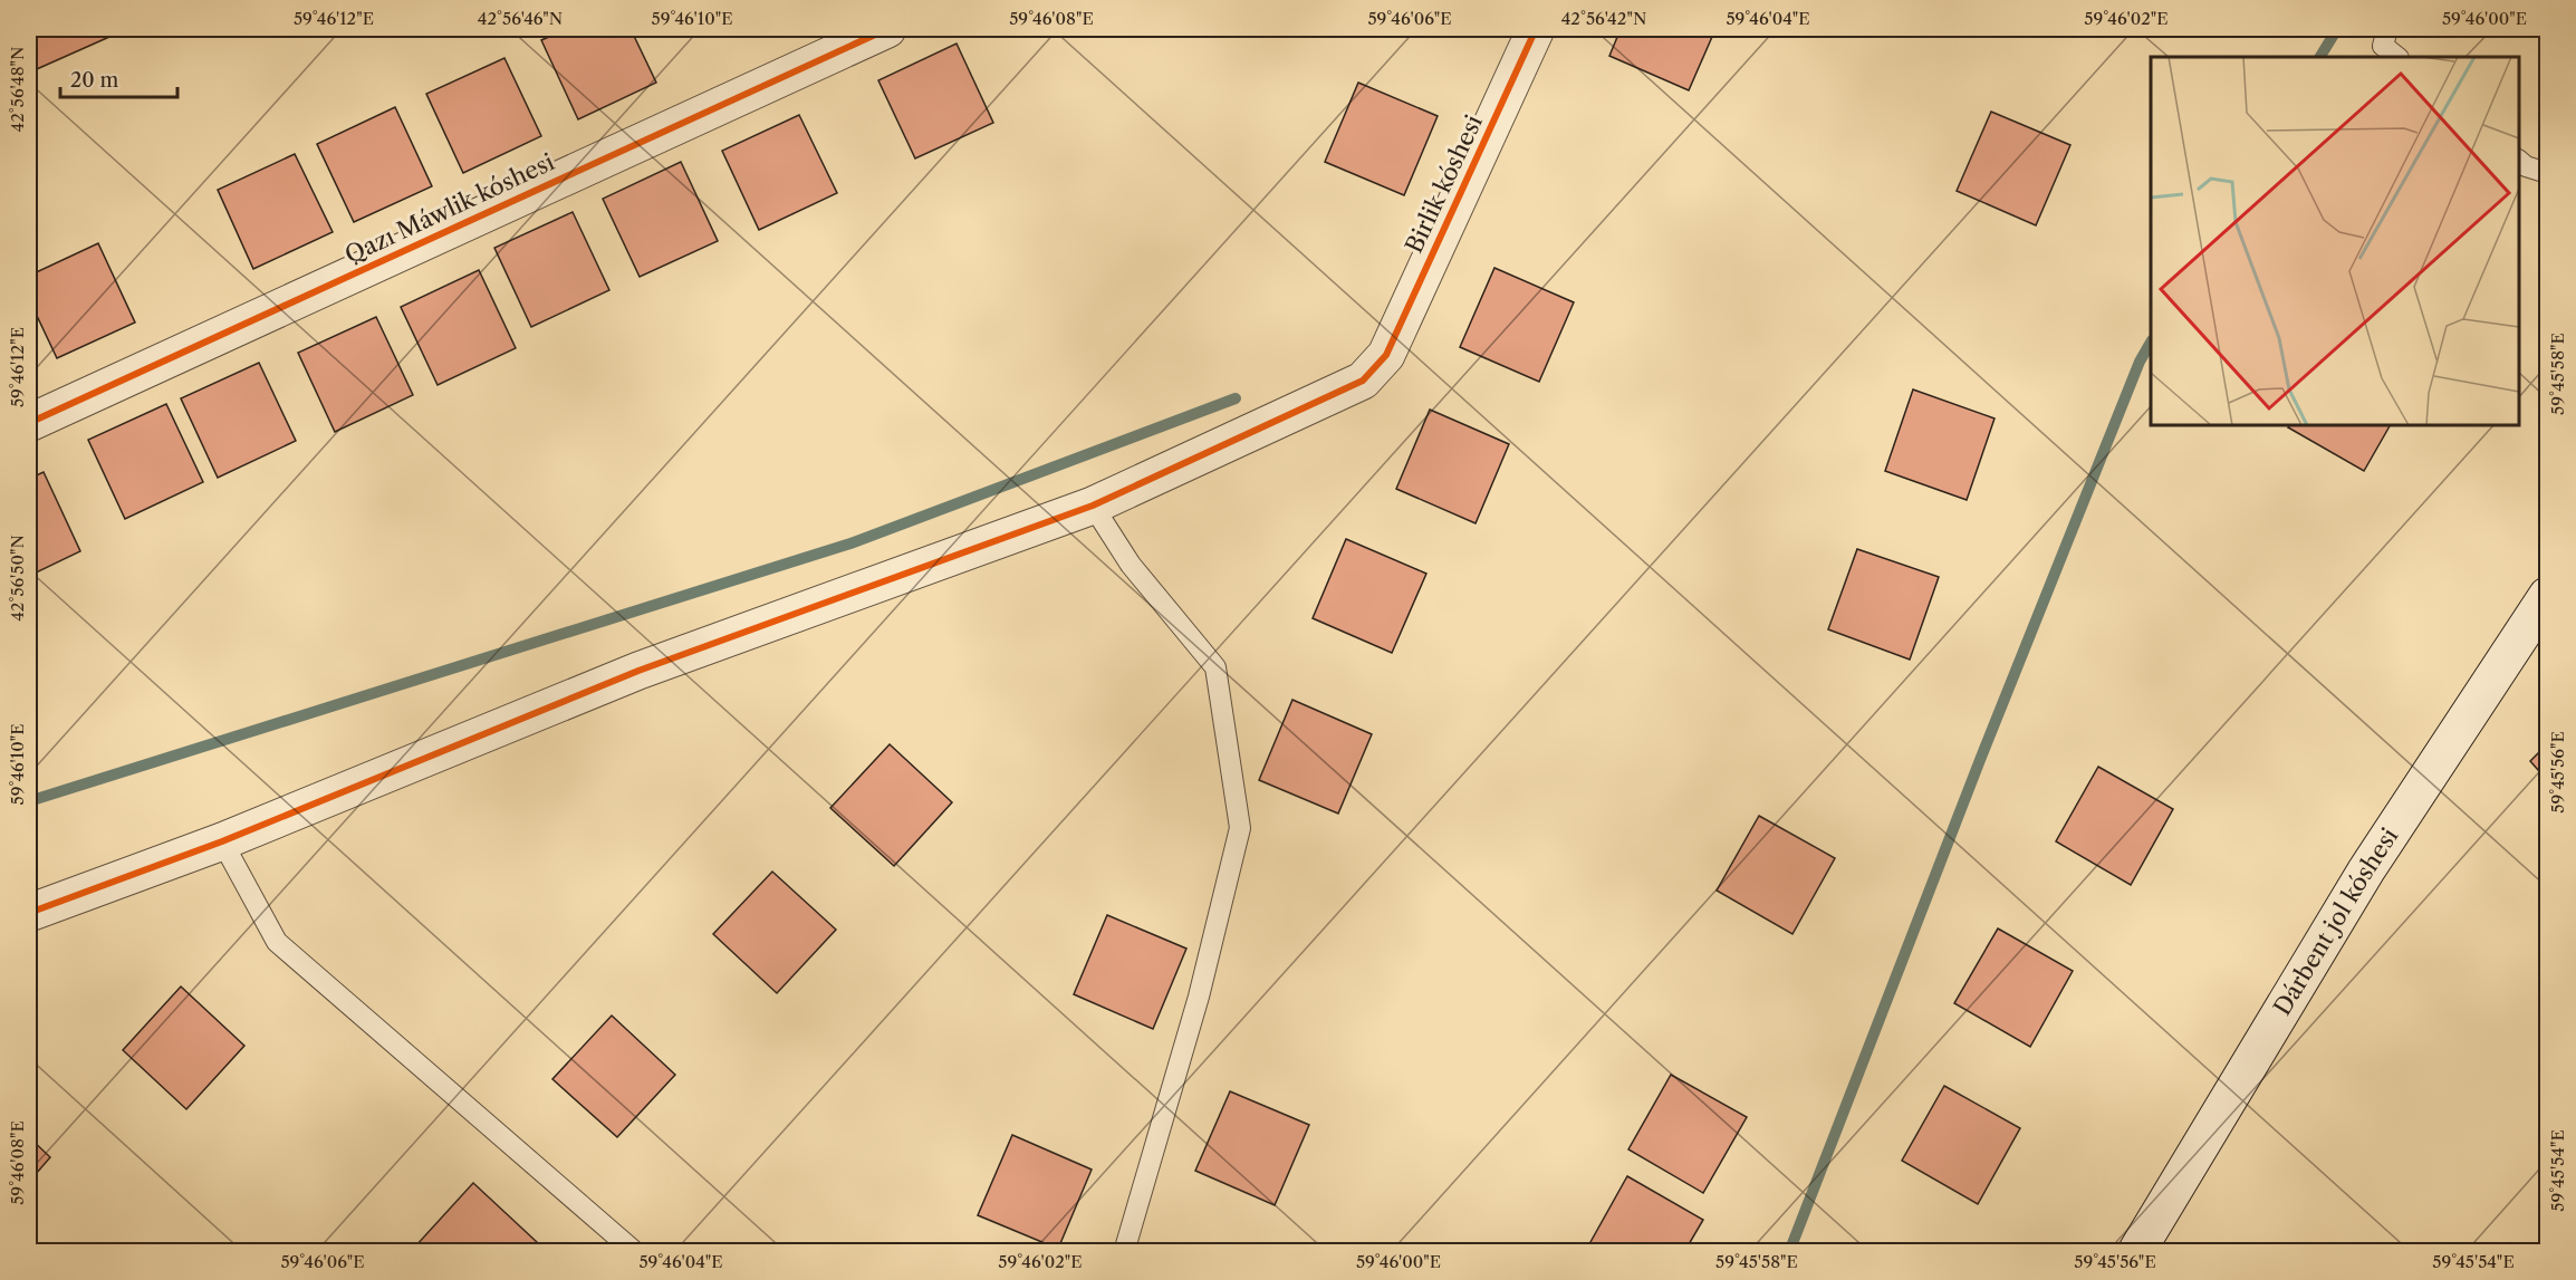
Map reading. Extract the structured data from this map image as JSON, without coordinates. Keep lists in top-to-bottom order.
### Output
{
  "streets": {
    "street": ["Birlik kóshesi", "Qazı Máwlik kóshesi", "Dárbent jol kóshesi"]
  },
  "scale_bar": "20 m",
  "coordinates": [
    "59°46'12\"E",
    "42°56'46\"N",
    "59°46'10\"E",
    "59°46'08\"E",
    "59°46'06\"E",
    "42°56'42\"N",
    "59°46'04\"E",
    "59°46'02\"E",
    "59°46'00\"E",
    "42°56'48\"N",
    "59°45'58\"E",
    "42°56'50\"N",
    "59°45'56\"E",
    "59°45'54\"E"
  ]
}
